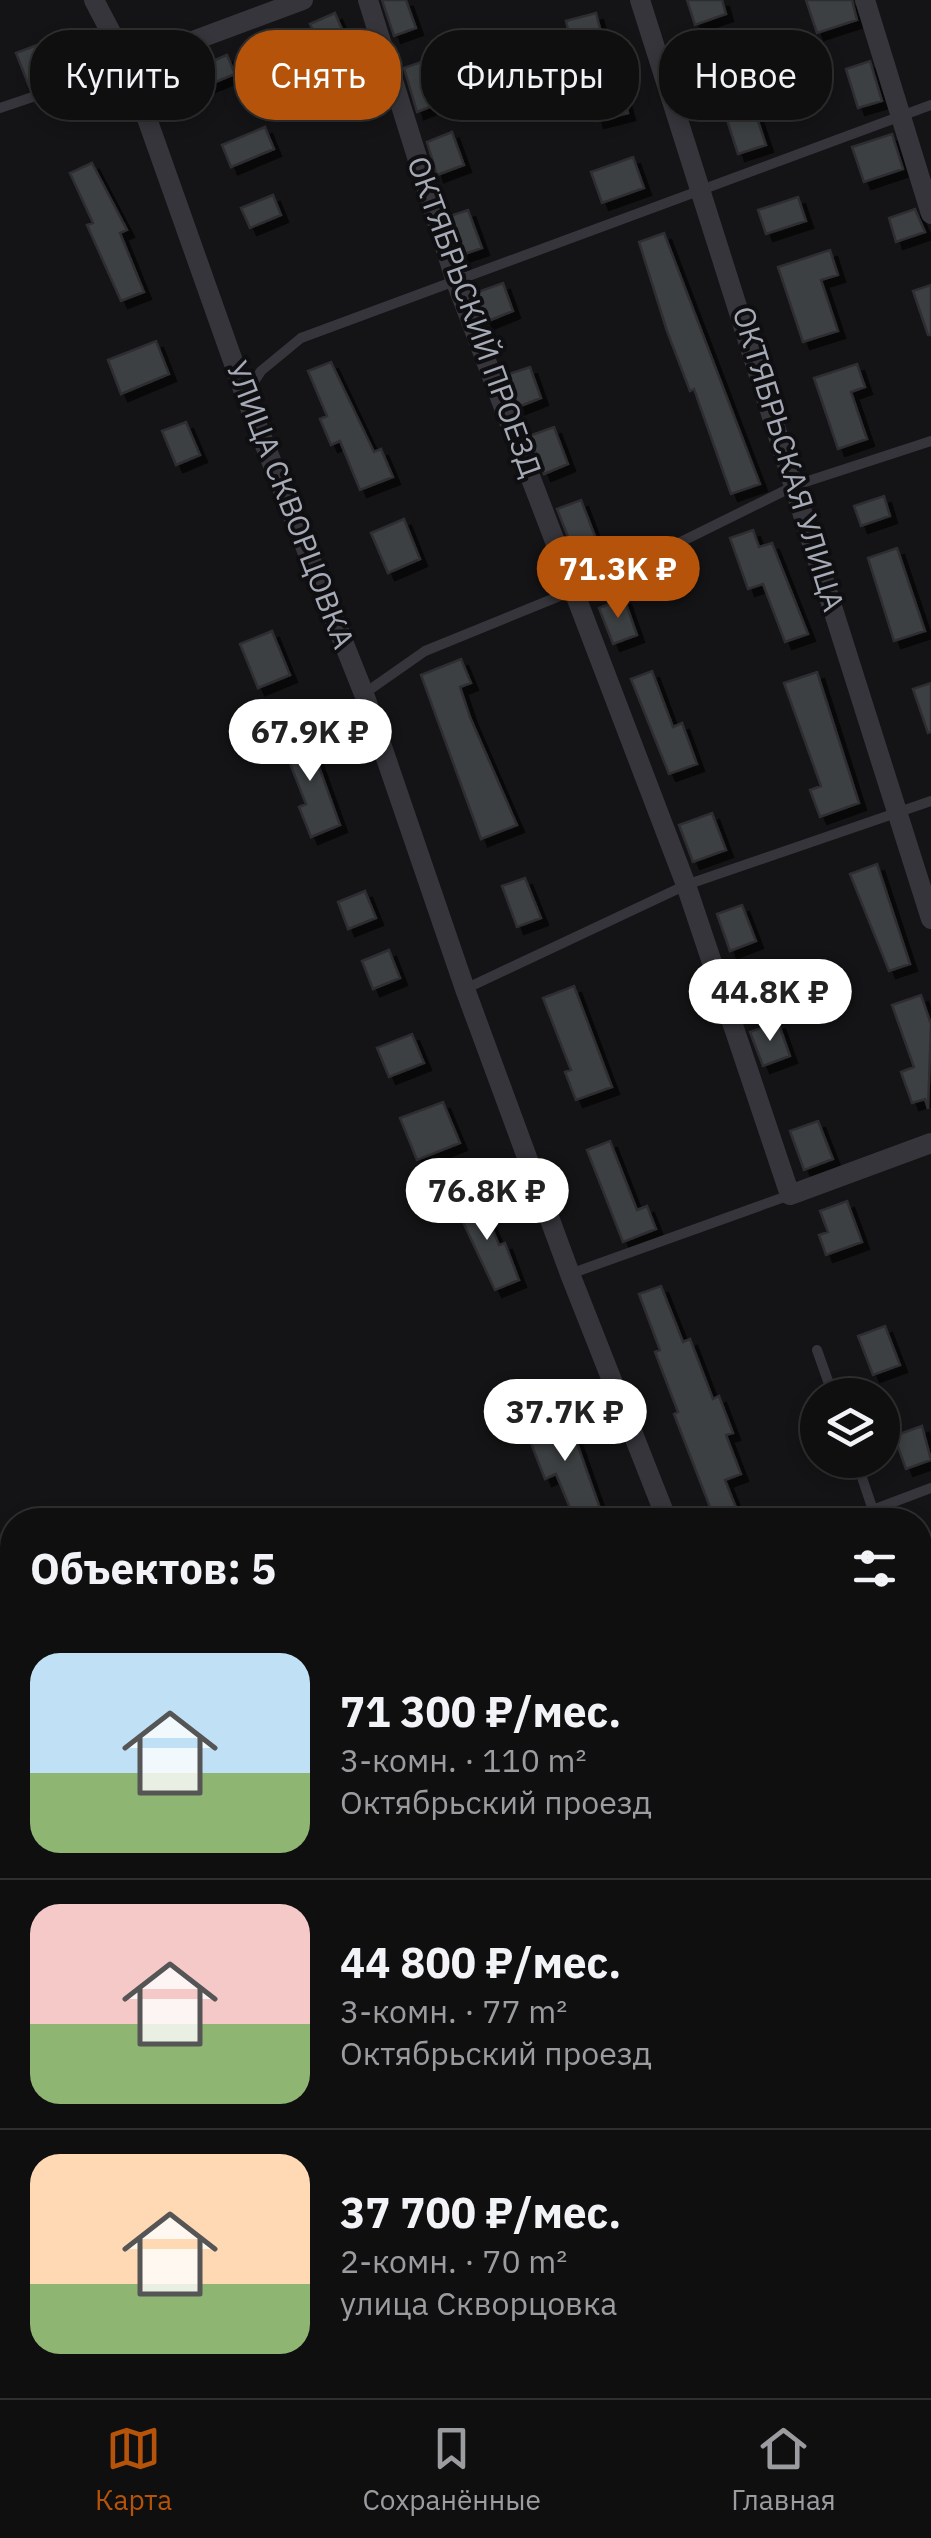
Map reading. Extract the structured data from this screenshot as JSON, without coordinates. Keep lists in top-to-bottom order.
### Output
{
  "streets": {
    "street": ["ОКТЯБРЬСКИЙ ПРОЕЗД", "ОКТЯБРЬСКАЯ УЛИЦА", "УЛИЦА СКВОРЦОВКА"]
  },
  "page": {
    "chip": [
      "Купить",
      "Снять",
      "Фильтры",
      "Новое"
    ],
    "price": [
      "71.3K ₽",
      "67.9K ₽",
      "44.8K ₽",
      "76.8K ₽",
      "37.7K ₽"
    ],
    "heading": "Объектов: 5",
    "list": [
      {
        "name": "71 300 ₽/мес.",
        "note": "3-комн. · 110 m² · Октябрьский проезд"
      },
      {
        "name": "44 800 ₽/мес.",
        "note": "3-комн. · 77 m² · Октябрьский проезд"
      },
      {
        "name": "37 700 ₽/мес.",
        "note": "2-комн. · 70 m² · улица Скворцовка"
      }
    ],
    "tabs": ["Карта", "Сохранённые", "Главная"]
  }
}
